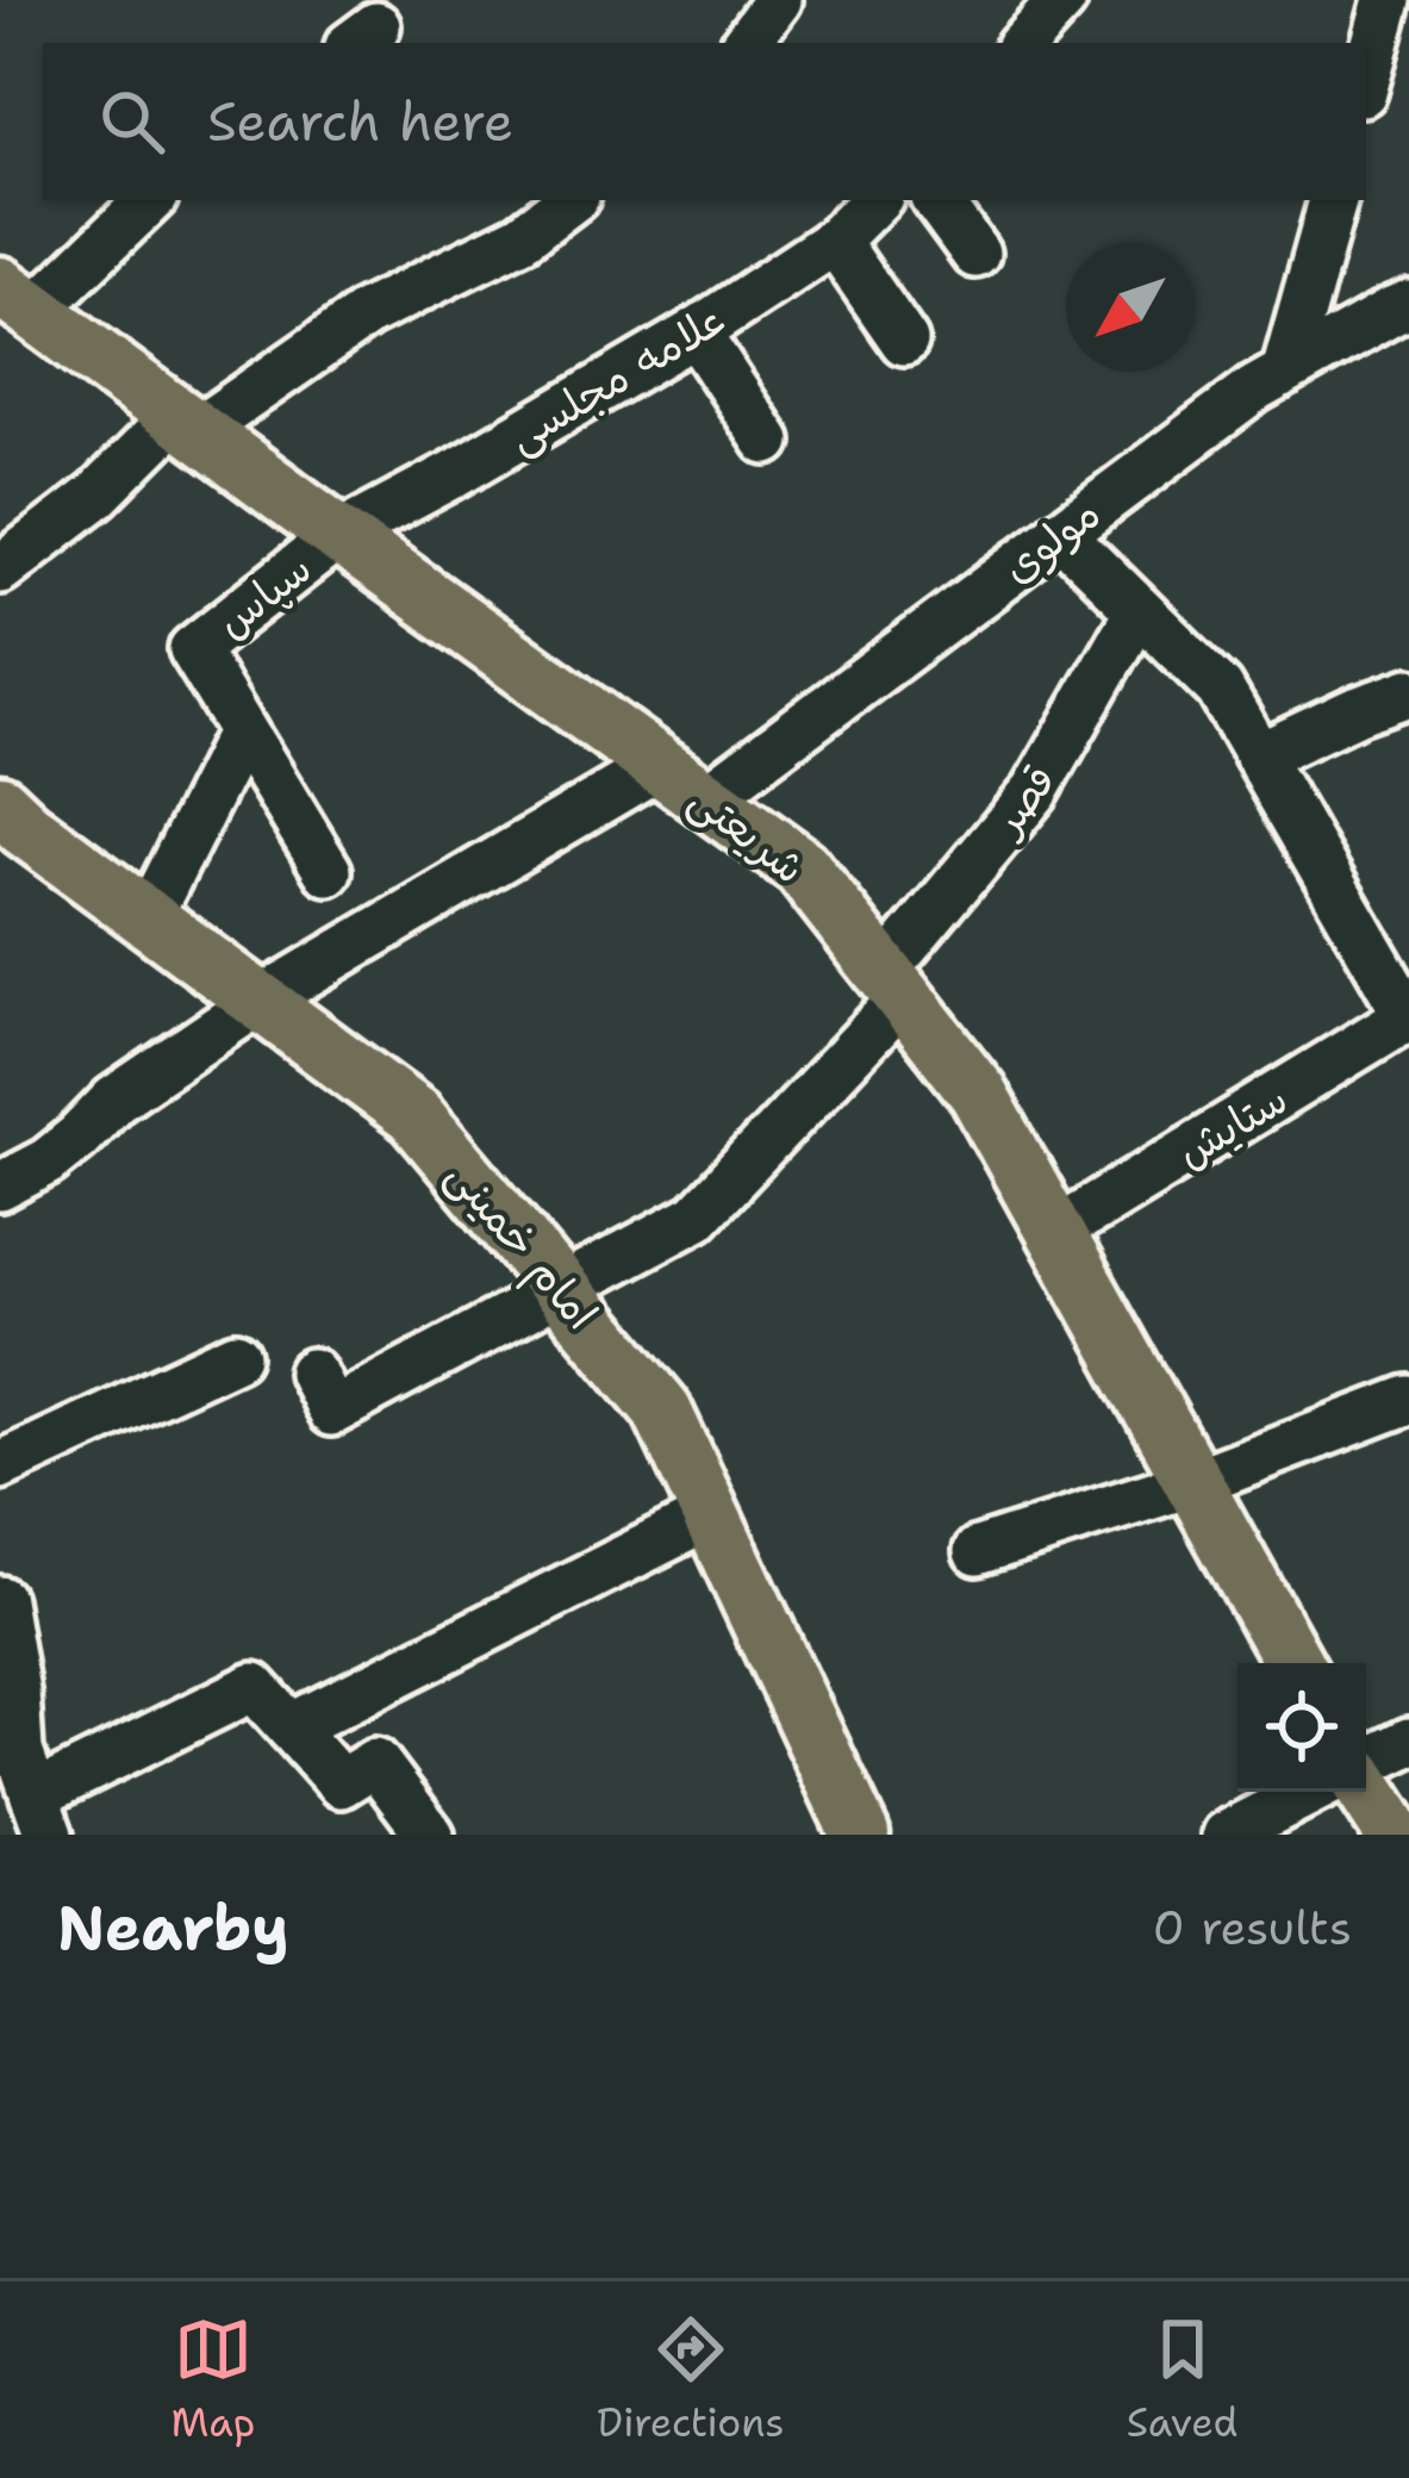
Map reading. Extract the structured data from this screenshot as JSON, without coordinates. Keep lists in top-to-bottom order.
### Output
{
  "streets": {
    "main road": ["شریعتی", "امام خمینی"],
    "street": [
      "علامه مجلسی",
      "مولوی",
      "سپاس",
      "قصر",
      "ستایش"
    ]
  },
  "crossings": [
    ["علامه مجلسی", "سپاس"],
    ["علامه مجلسی", "شریعتی"],
    ["مولوی", "شریعتی"],
    ["مولوی", "امام خمینی"],
    ["سپاس", "شریعتی"],
    ["قصر", "شریعتی"],
    ["قصر", "امام خمینی"],
    ["شریعتی", "ستایش"]
  ],
  "north": "bottom left",
  "page": {
    "search": "Search here",
    "heading": ["Nearby", "0 results"],
    "nav": ["Map", "Directions", "Saved"]
  }
}
